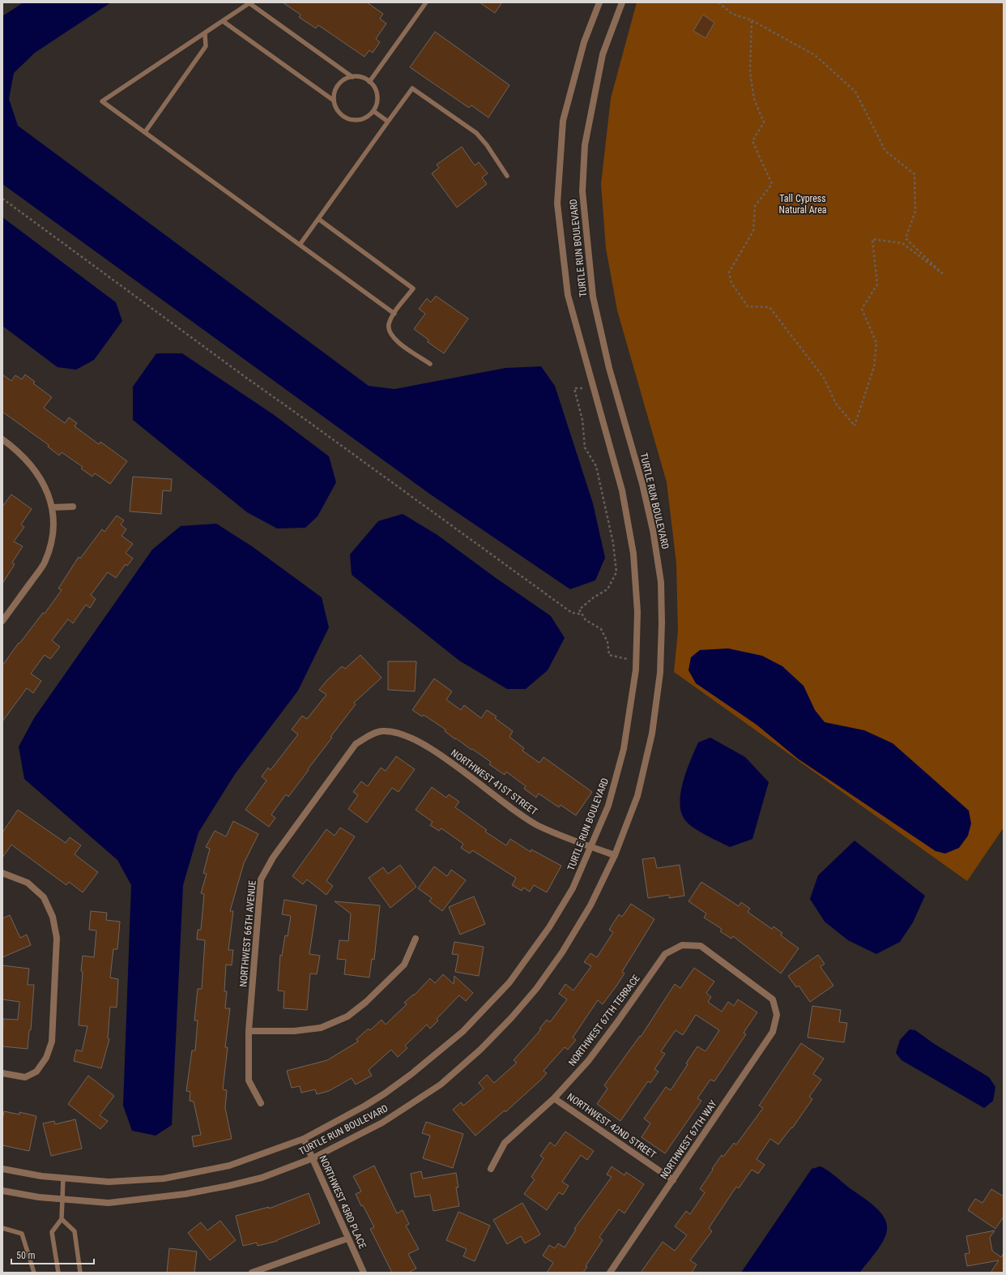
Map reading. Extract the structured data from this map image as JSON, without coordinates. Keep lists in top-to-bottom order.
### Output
{
  "streets": {
    "street": [
      "TURTLE RUN BOULEVARD",
      "NORTHWEST 41ST STREET",
      "NORTHWEST 66TH AVENUE",
      "NORTHWEST 67TH TERRACE",
      "NORTHWEST 42ND STREET",
      "NORTHWEST 67TH WAY",
      "NORTHWEST 43RD PLACE"
    ]
  },
  "crossings": [
    ["TURTLE RUN BOULEVARD", "NORTHWEST 41ST STREET"],
    ["TURTLE RUN BOULEVARD", "NORTHWEST 43RD PLACE"],
    ["NORTHWEST 41ST STREET", "NORTHWEST 66TH AVENUE"],
    ["NORTHWEST 67TH TERRACE", "NORTHWEST 42ND STREET"],
    ["NORTHWEST 67TH TERRACE", "NORTHWEST 67TH WAY"],
    ["NORTHWEST 42ND STREET", "NORTHWEST 67TH WAY"]
  ],
  "parks": ["Tall Cypress Natural Area"],
  "scale_bar": "50 m"
}
